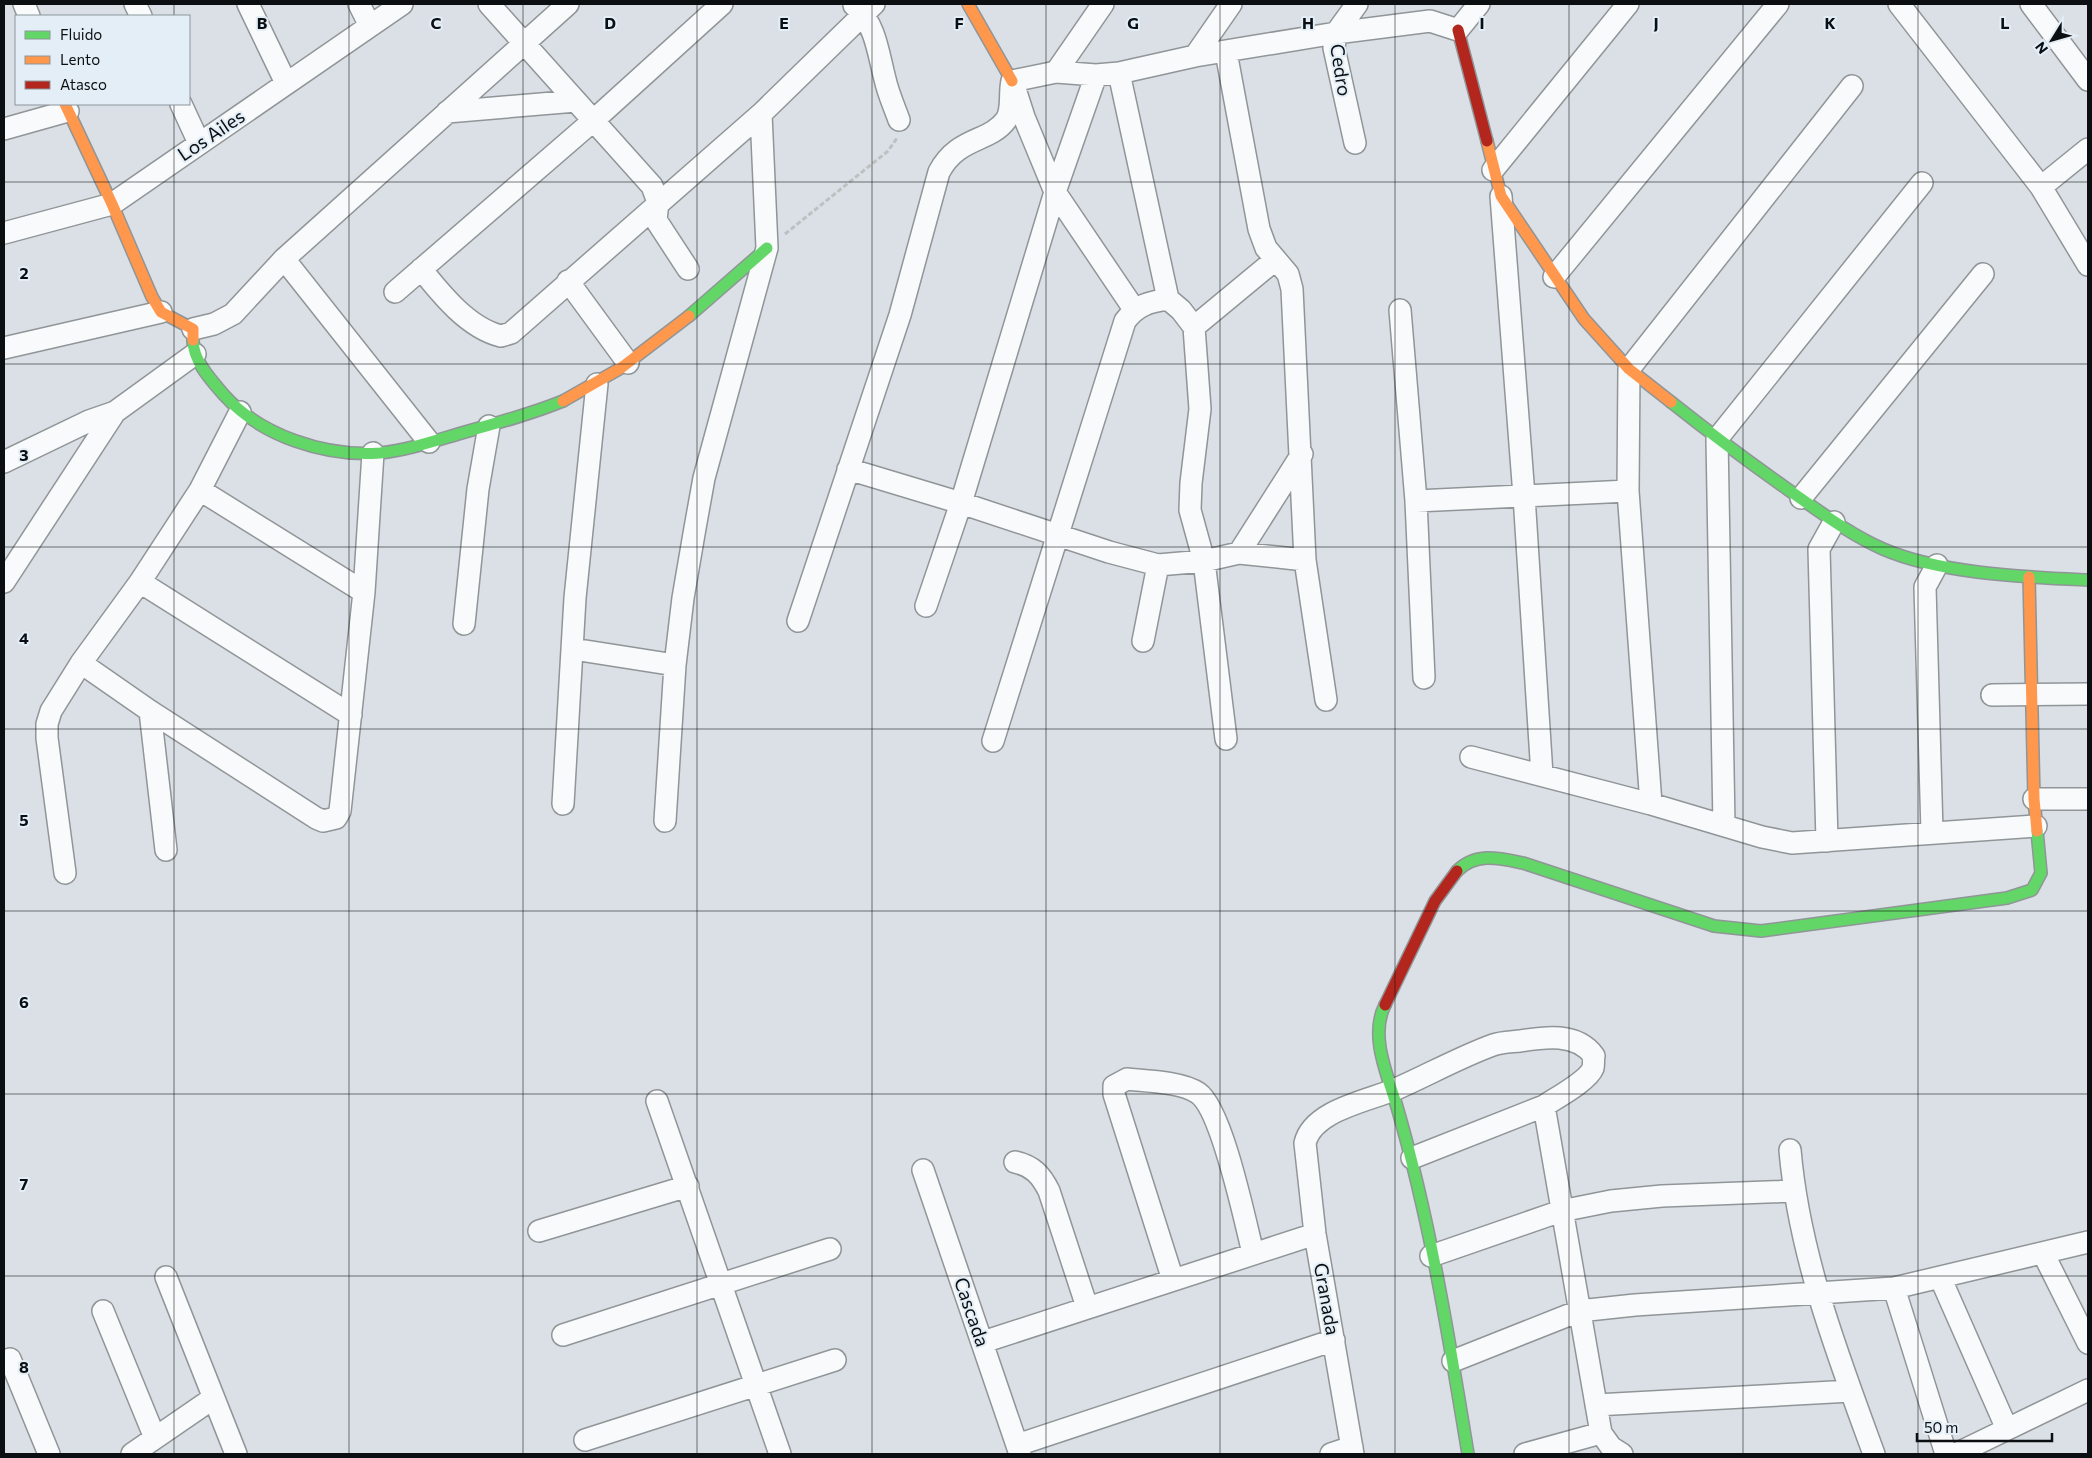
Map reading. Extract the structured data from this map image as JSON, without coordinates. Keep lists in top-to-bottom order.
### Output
{
  "streets": {
    "street": [
      "Cedro",
      "Los Ailes",
      "Granada",
      "Cascada"
    ]
  },
  "legend": ["Fluido", "Lento", "Atasco"],
  "scale_bar": "50 m",
  "north": "bottom left",
  "grid": {
    "columns": [
      "B",
      "C",
      "D",
      "E",
      "F",
      "G",
      "H",
      "I",
      "J",
      "K",
      "L"
    ],
    "rows": [
      "2",
      "3",
      "4",
      "5",
      "6",
      "7",
      "8"
    ]
  }
}
